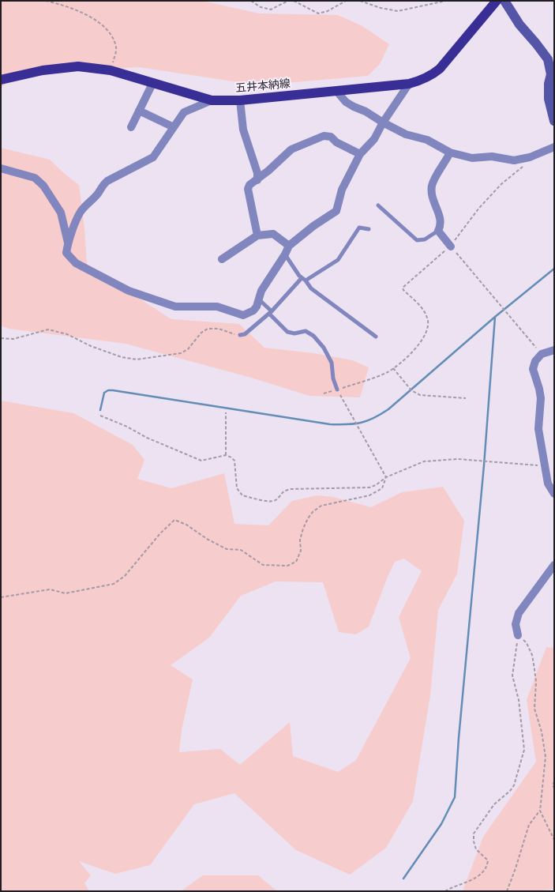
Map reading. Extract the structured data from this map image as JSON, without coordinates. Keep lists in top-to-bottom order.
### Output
{
  "streets": {
    "main road": ["五井本納線"]
  }
}
